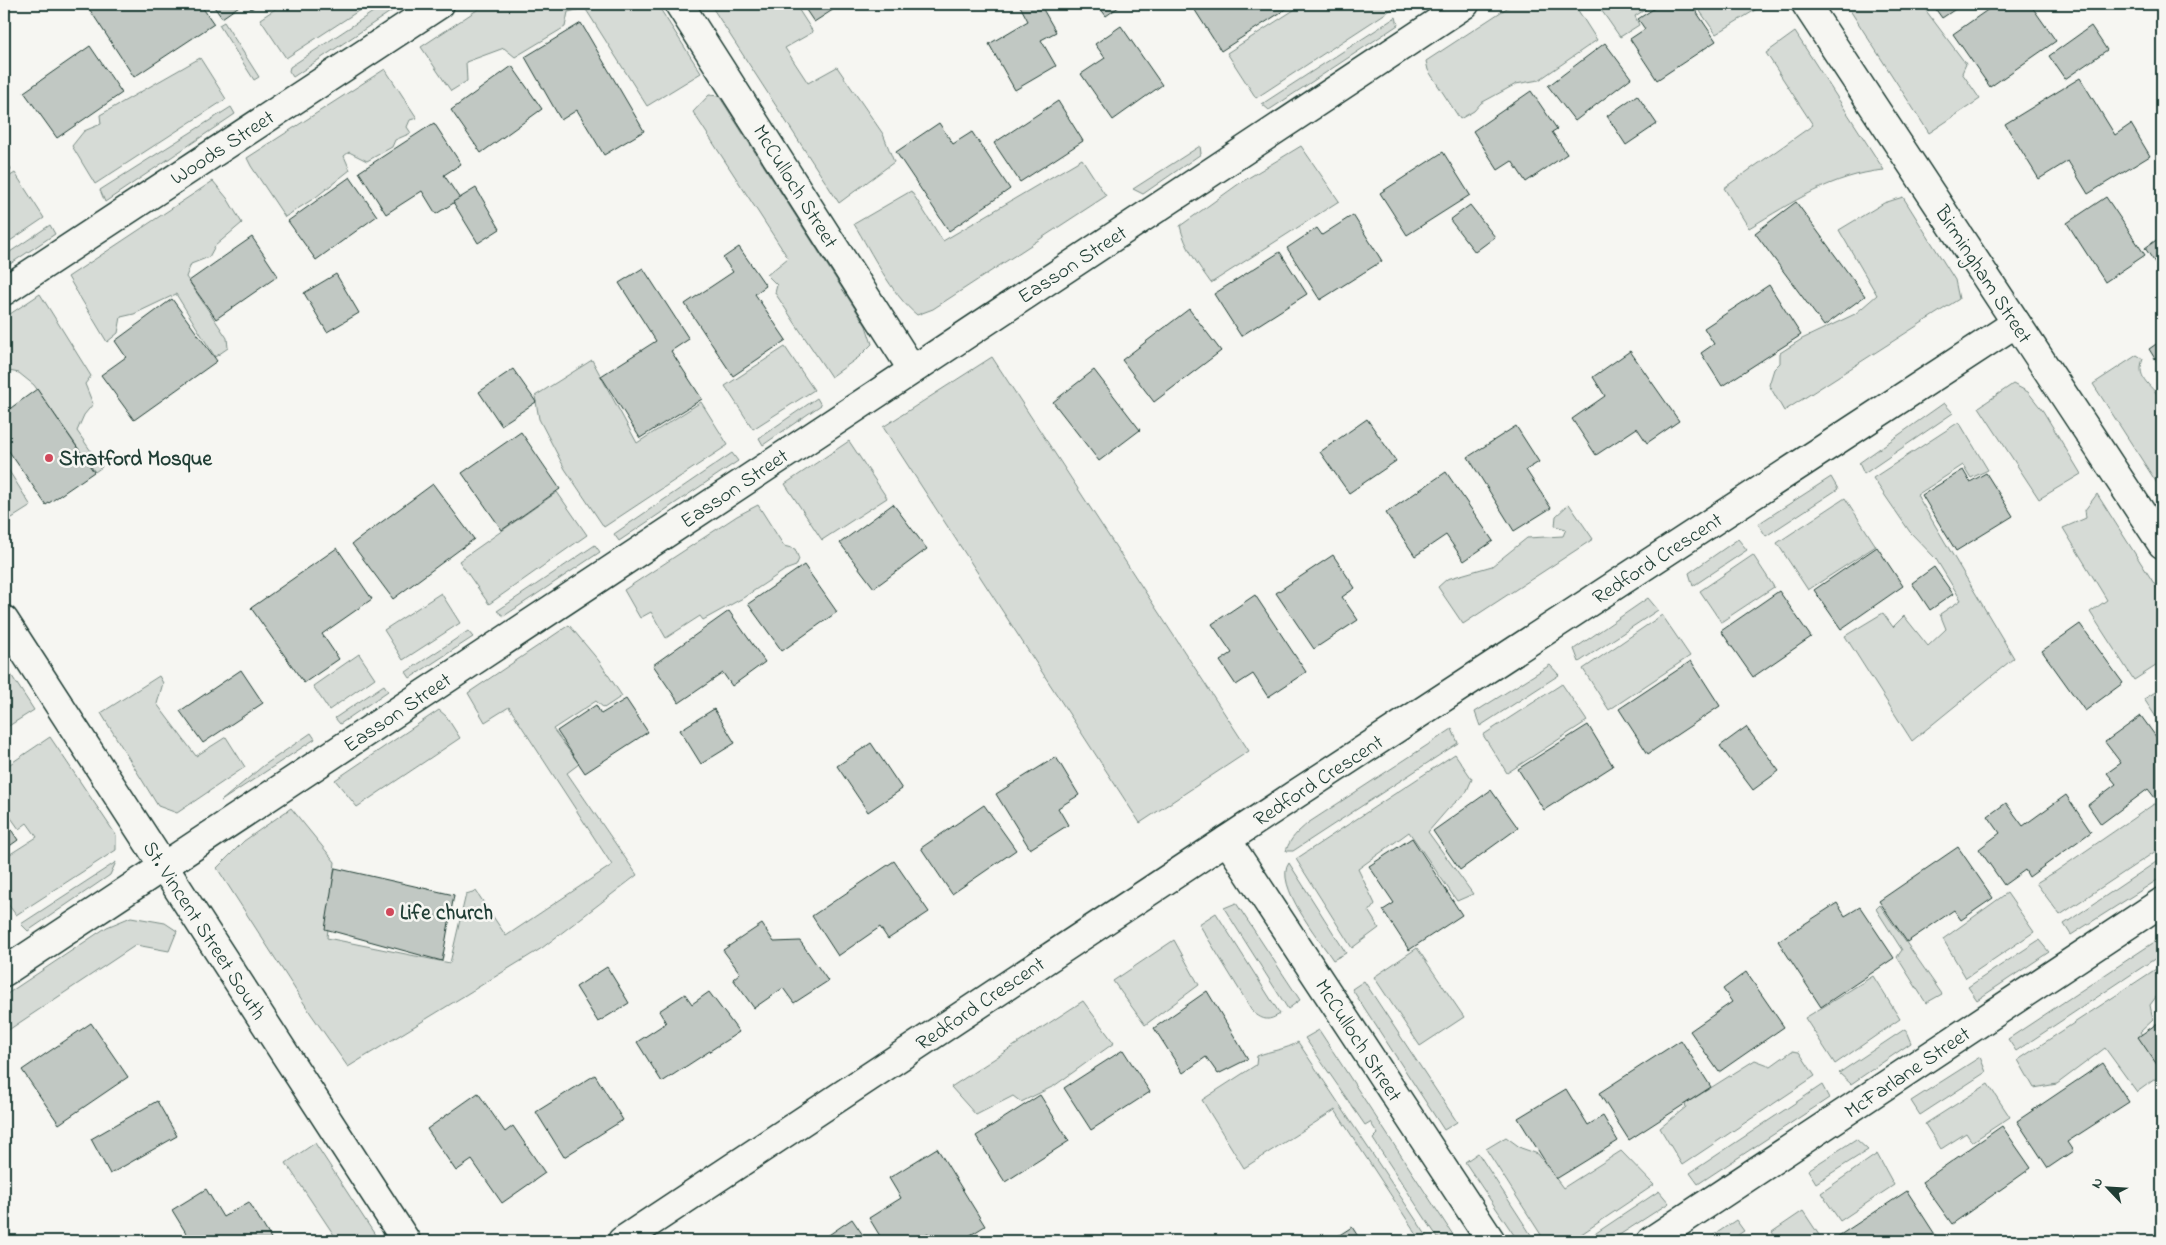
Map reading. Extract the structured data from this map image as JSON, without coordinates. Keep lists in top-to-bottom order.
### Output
{
  "streets": {
    "street": [
      "Woods Street",
      "McCulloch Street",
      "Easson Street",
      "Birmingham Street",
      "Redford Crescent",
      "St. Vincent Street South",
      "McFarlane Street"
    ]
  },
  "crossings": [
    ["McCulloch Street", "Easson Street"],
    ["McCulloch Street", "Redford Crescent"],
    ["Easson Street", "St. Vincent Street South"],
    ["Birmingham Street", "Redford Crescent"]
  ],
  "places": ["Stratford Mosque", "Life church"],
  "north": "top left"
}
